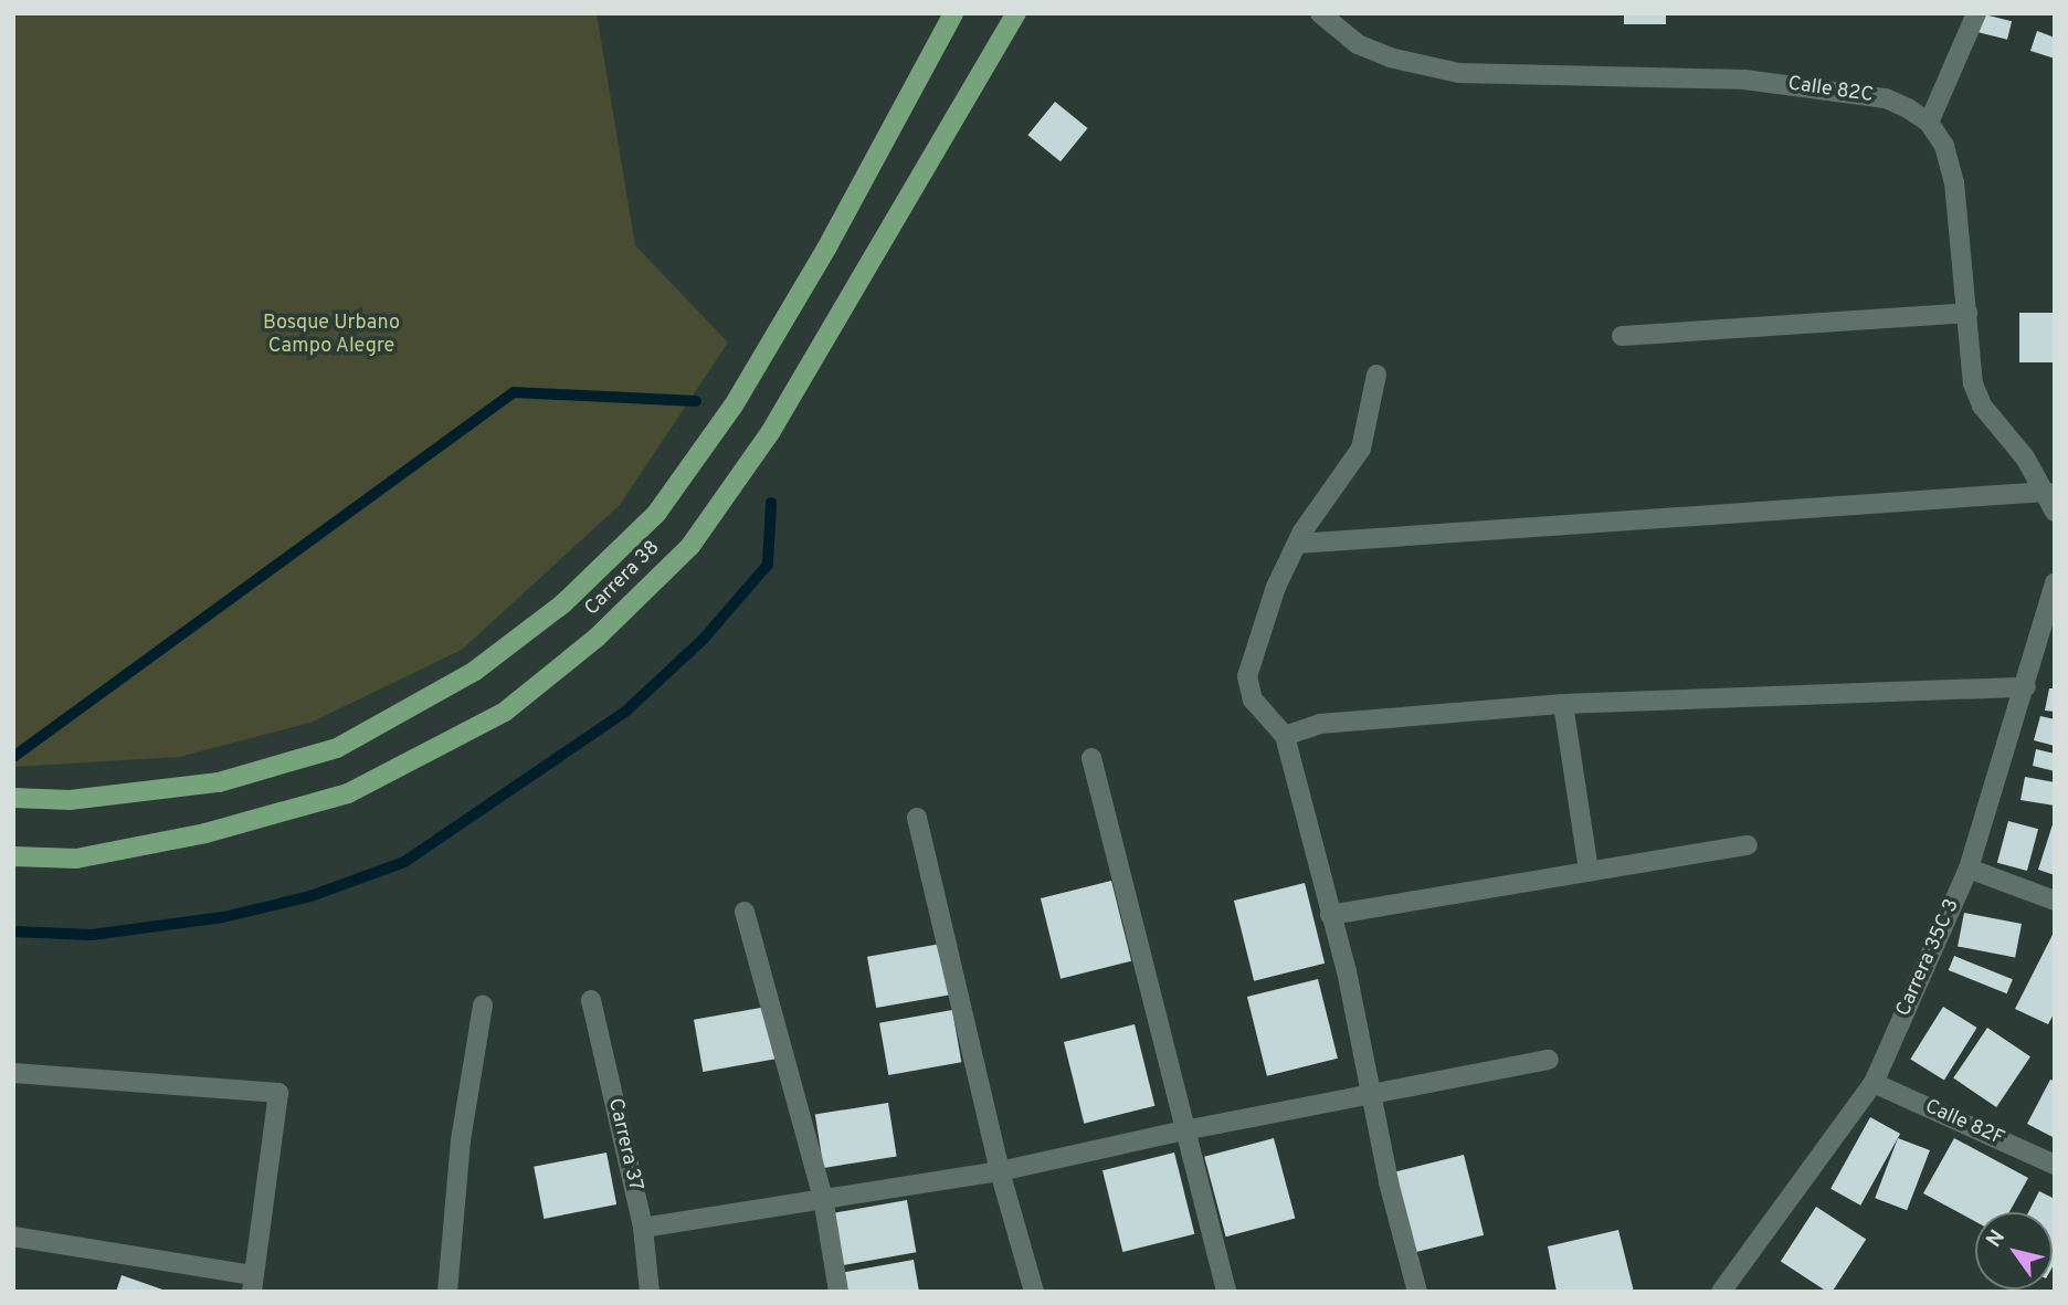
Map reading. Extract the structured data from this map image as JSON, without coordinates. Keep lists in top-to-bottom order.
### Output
{
  "streets": {
    "main road": ["Carrera 38"],
    "street": [
      "Calle 82C",
      "Carrera 35C 3",
      "Calle 82F",
      "Carrera 37"
    ]
  },
  "crossings": [
    ["Carrera 35C 3", "Calle 82F"]
  ],
  "parks": ["Bosque Urbano Campo Alegre"],
  "north": "top left"
}
